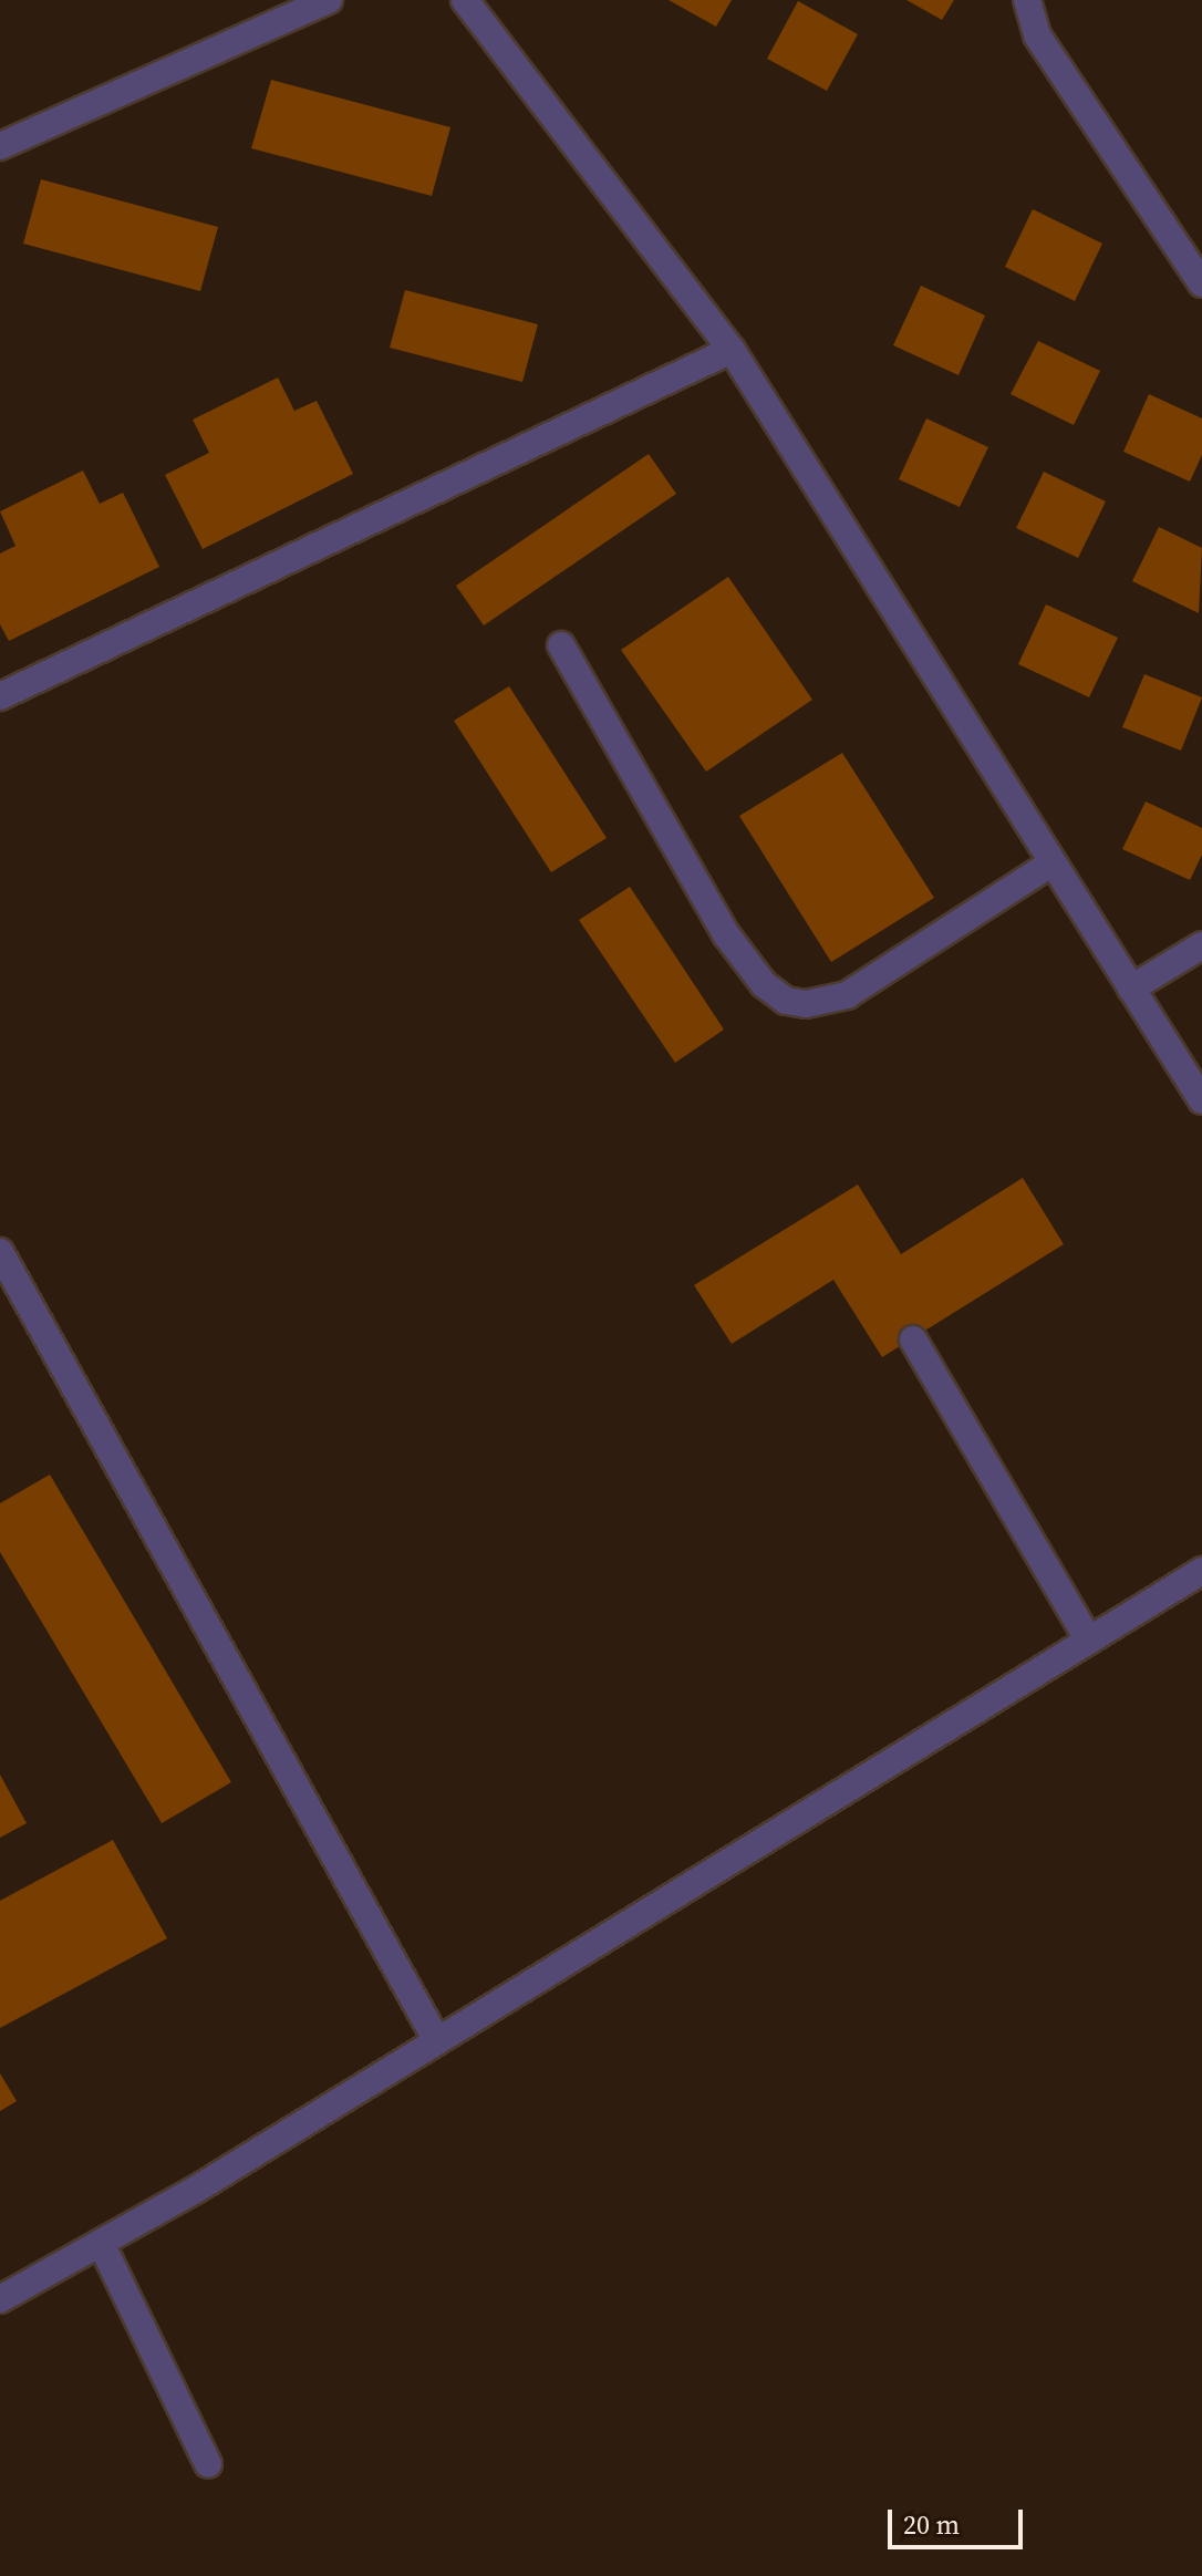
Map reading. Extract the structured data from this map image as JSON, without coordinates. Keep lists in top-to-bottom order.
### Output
{
  "scale_bar": "20 m"
}
